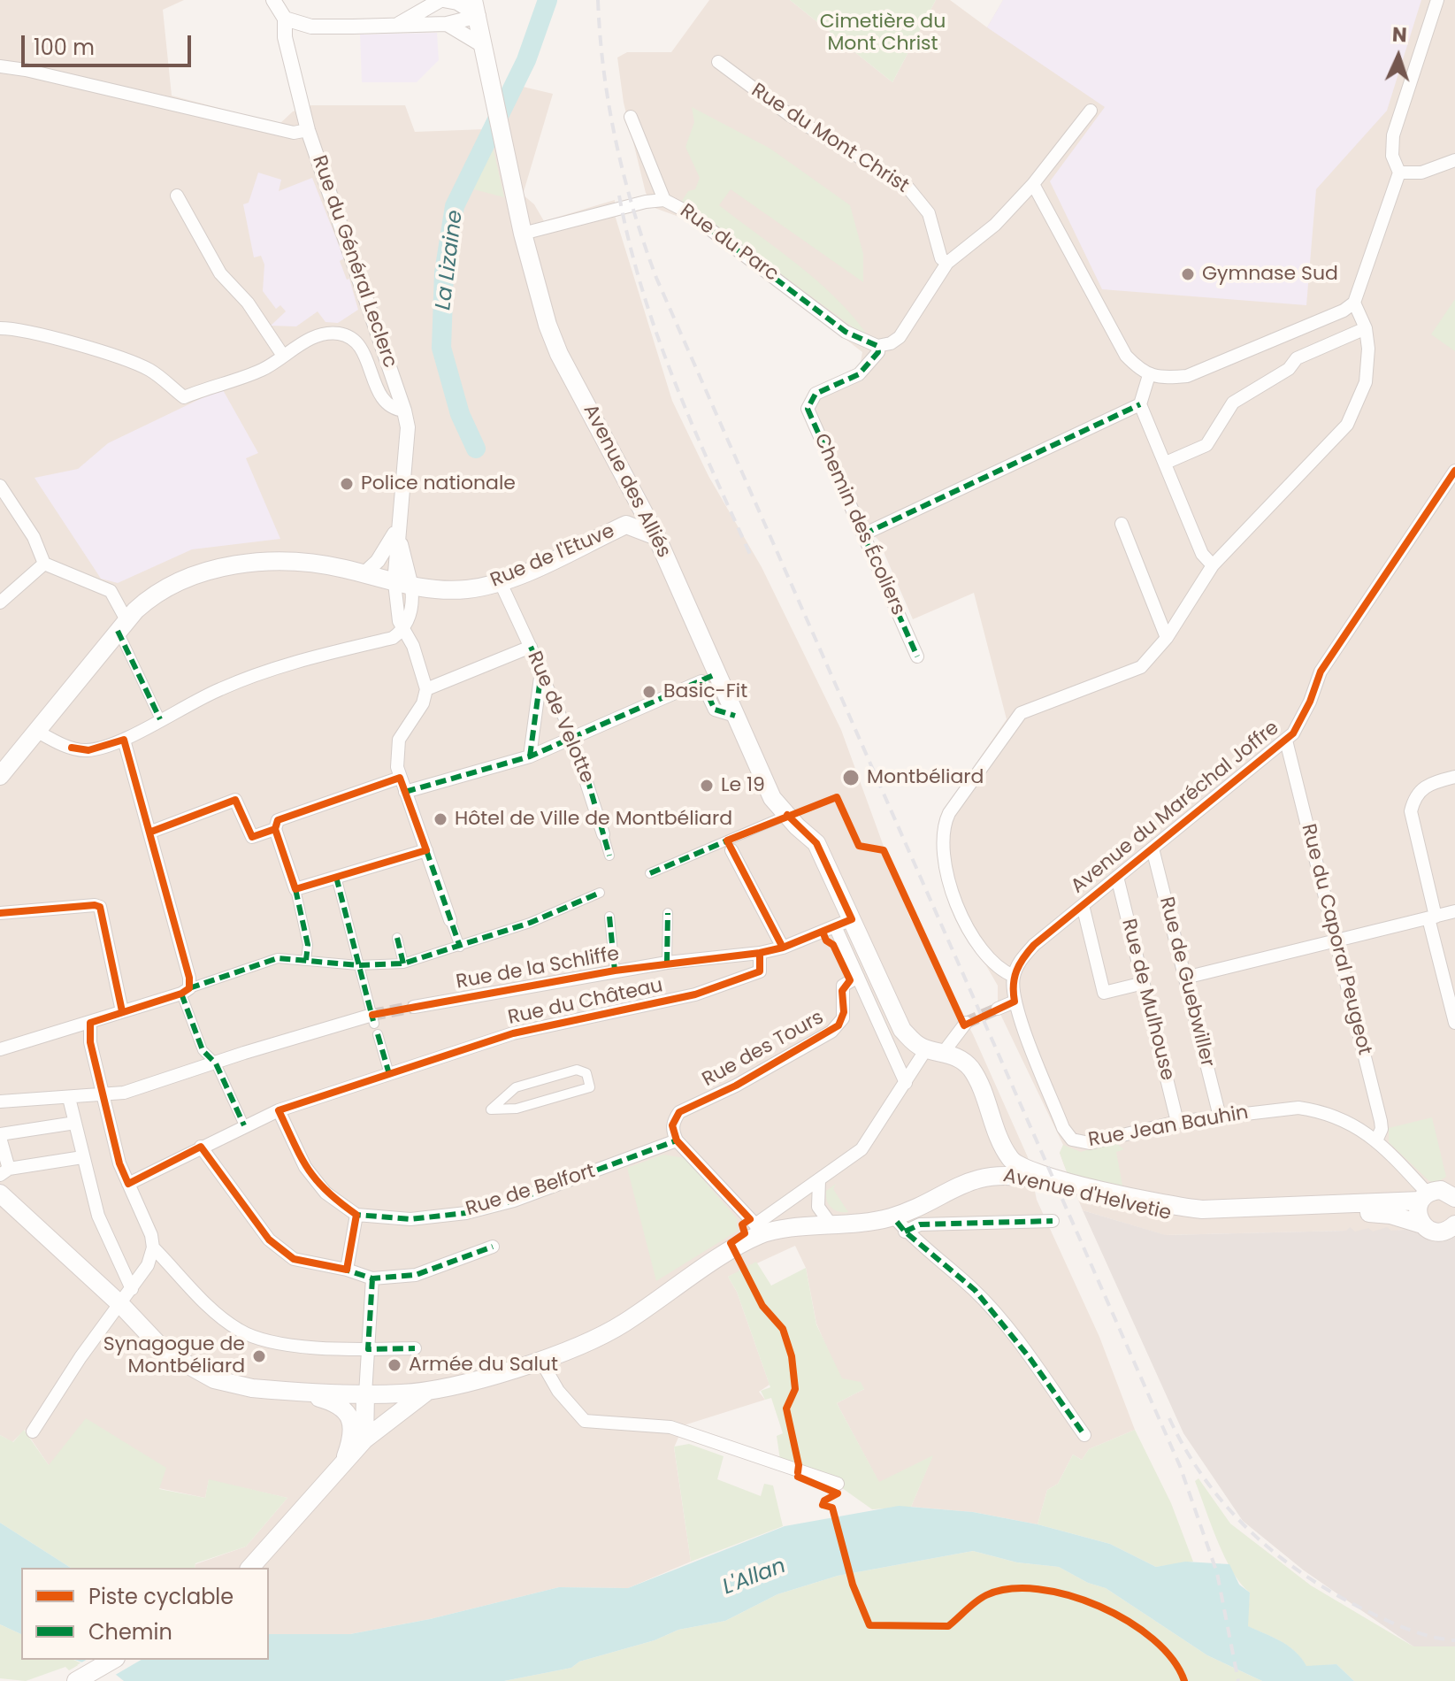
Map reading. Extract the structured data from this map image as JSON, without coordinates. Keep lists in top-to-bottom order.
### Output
{
  "streets": {
    "main road": ["Avenue des Alliés", "Rue de l'Etuve", "Avenue d'Helvetie"],
    "street": [
      "Rue du Mont Christ",
      "Rue du Parc",
      "Rue du Général Leclerc",
      "Chemin des Écoliers",
      "Rue de Velotte",
      "Avenue du Maréchal Joffre",
      "Rue du Caporal Peugeot",
      "Rue de la Schliffe",
      "Rue de Guebwiller",
      "Rue de Mulhouse",
      "Rue du Château",
      "Rue des Tours",
      "Rue Jean Bauhin",
      "Rue de Belfort"
    ]
  },
  "crossings": [
    ["Rue du Parc", "Avenue des Alliés"],
    ["Rue du Parc", "Chemin des Écoliers"],
    ["Rue du Général Leclerc", "Rue de l'Etuve"],
    ["Avenue des Alliés", "Rue de l'Etuve"],
    ["Avenue des Alliés", "Rue de la Schliffe"],
    ["Avenue des Alliés", "Avenue d'Helvetie"],
    ["Rue de l'Etuve", "Rue de Velotte"],
    ["Avenue du Maréchal Joffre", "Rue du Caporal Peugeot"],
    ["Avenue du Maréchal Joffre", "Rue de Guebwiller"],
    ["Avenue du Maréchal Joffre", "Rue de Mulhouse"],
    ["Rue du Caporal Peugeot", "Rue Jean Bauhin"],
    ["Rue de la Schliffe", "Rue du Château"],
    ["Rue de Guebwiller", "Rue Jean Bauhin"],
    ["Rue de Mulhouse", "Rue Jean Bauhin"],
    ["Rue des Tours", "Rue de Belfort"],
    ["Rue Jean Bauhin", "Avenue d'Helvetie"]
  ],
  "water": ["La Lizaine", "L'Allan"],
  "parks": ["Cimetière du Mont Christ"],
  "places": [
    "Gymnase Sud",
    "Police nationale",
    "Basic-Fit",
    "Montbéliard",
    "Le 19",
    "Hôtel de Ville de Montbéliard",
    "Synagogue de Montbéliard",
    "Armée du Salut"
  ],
  "legend": ["Piste cyclable", "Chemin"],
  "scale_bar": "100 m",
  "north": "top"
}
